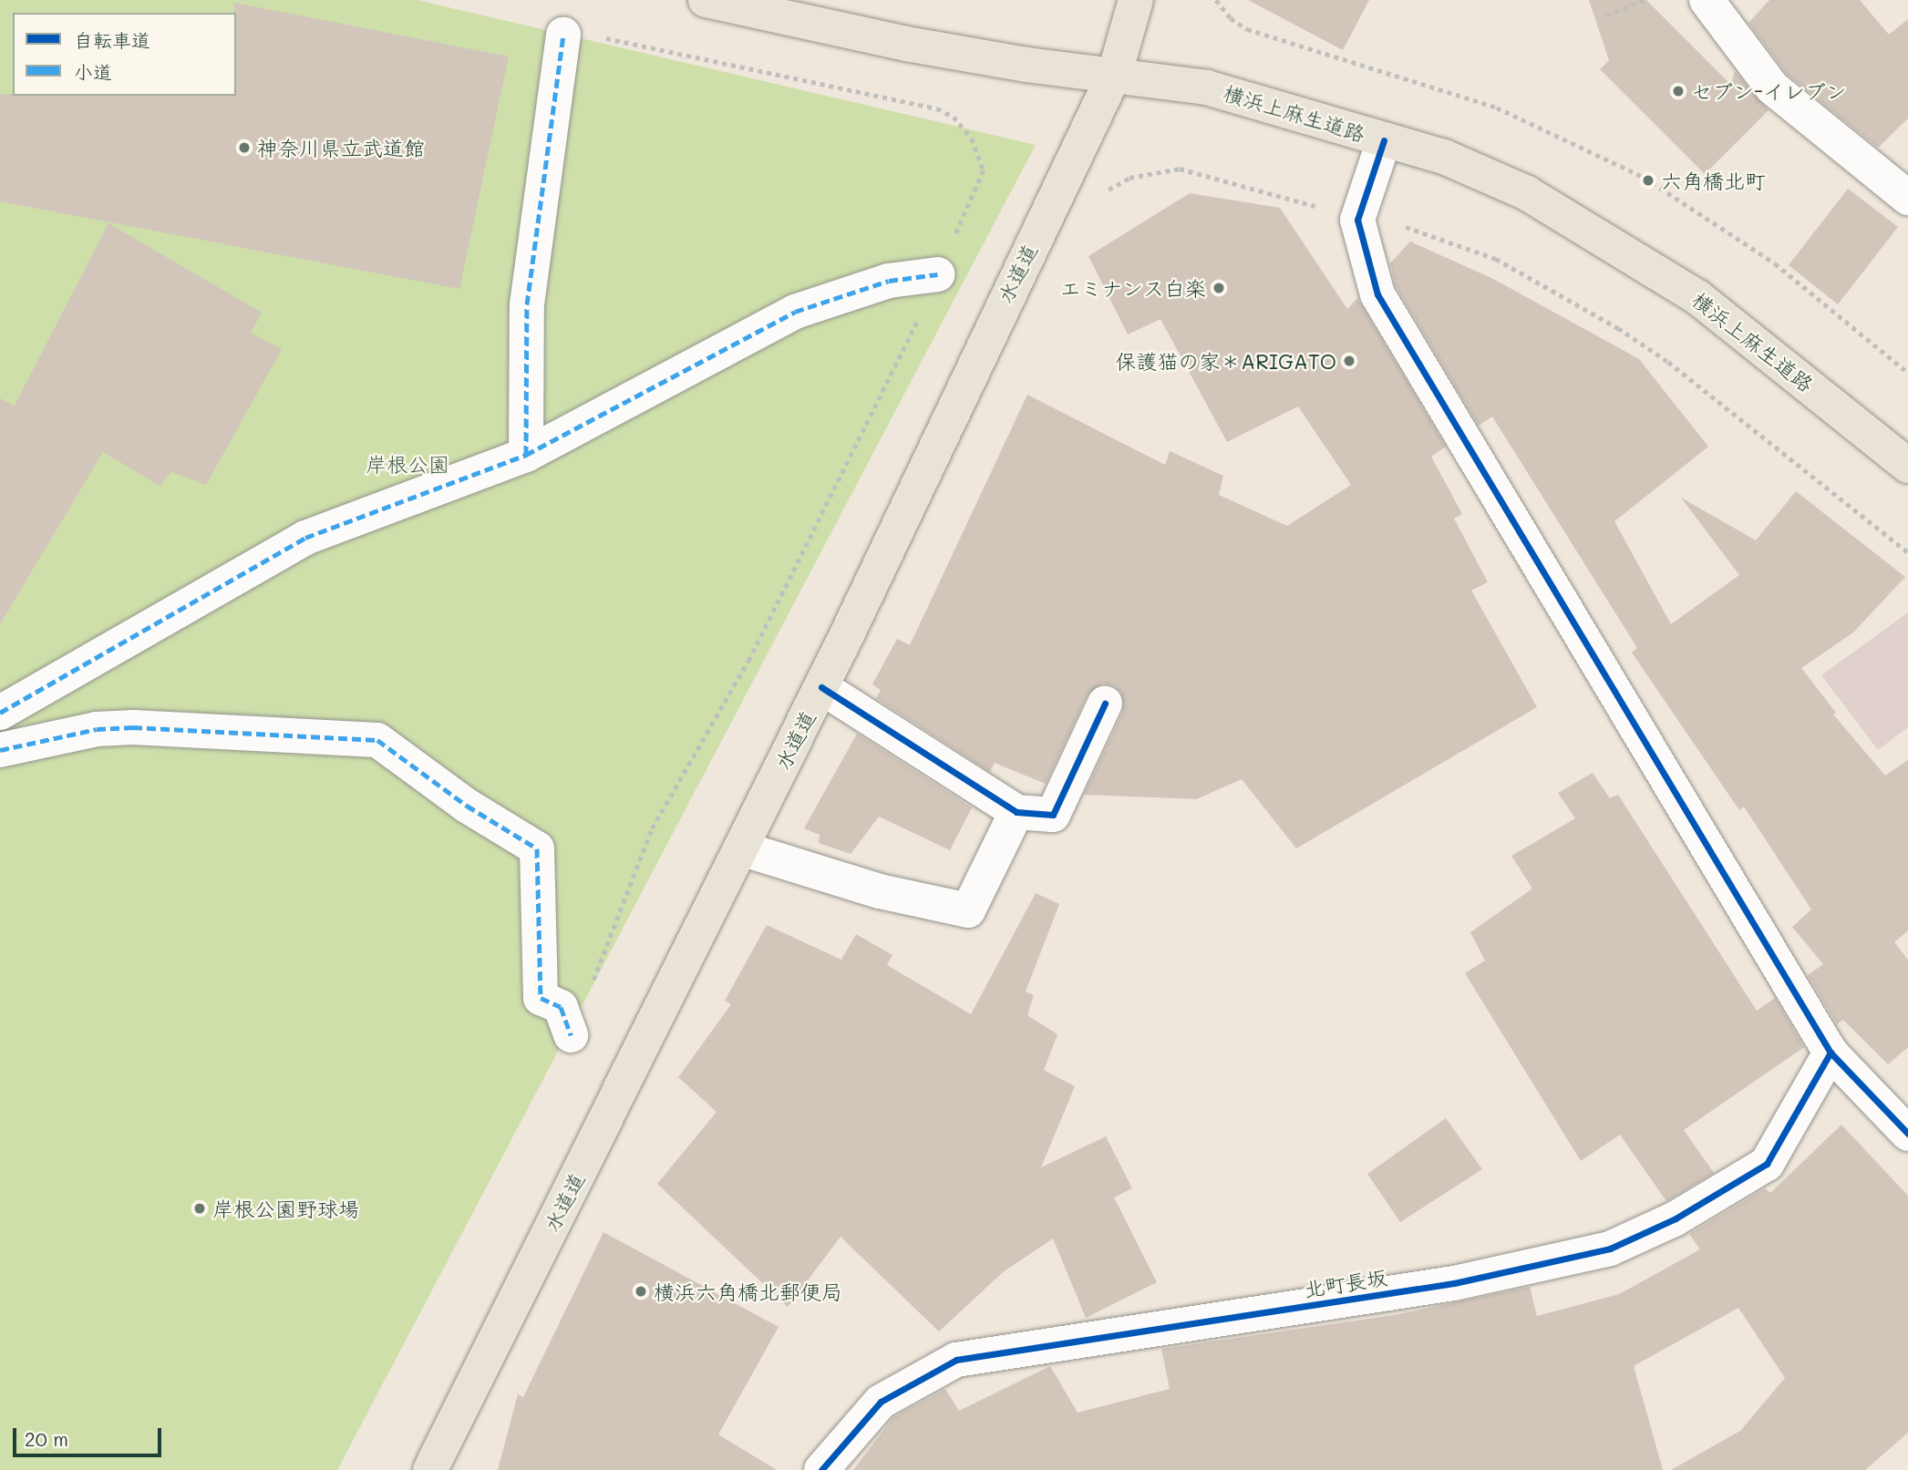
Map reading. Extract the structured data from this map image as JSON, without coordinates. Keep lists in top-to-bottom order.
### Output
{
  "streets": {
    "main road": ["横浜上麻生道路", "水道道"],
    "street": ["北町長坂"]
  },
  "crossings": [
    ["横浜上麻生道路", "水道道"]
  ],
  "parks": ["岸根公園"],
  "places": [
    "セブン-イレブン",
    "神奈川県立武道館",
    "六角橋北町",
    "エミナンス白楽",
    "保護猫の家＊ARIGATO",
    "岸根公園野球場",
    "横浜六角橋北郵便局"
  ],
  "legend": ["自転車道", "小道"],
  "scale_bar": "20 m"
}
